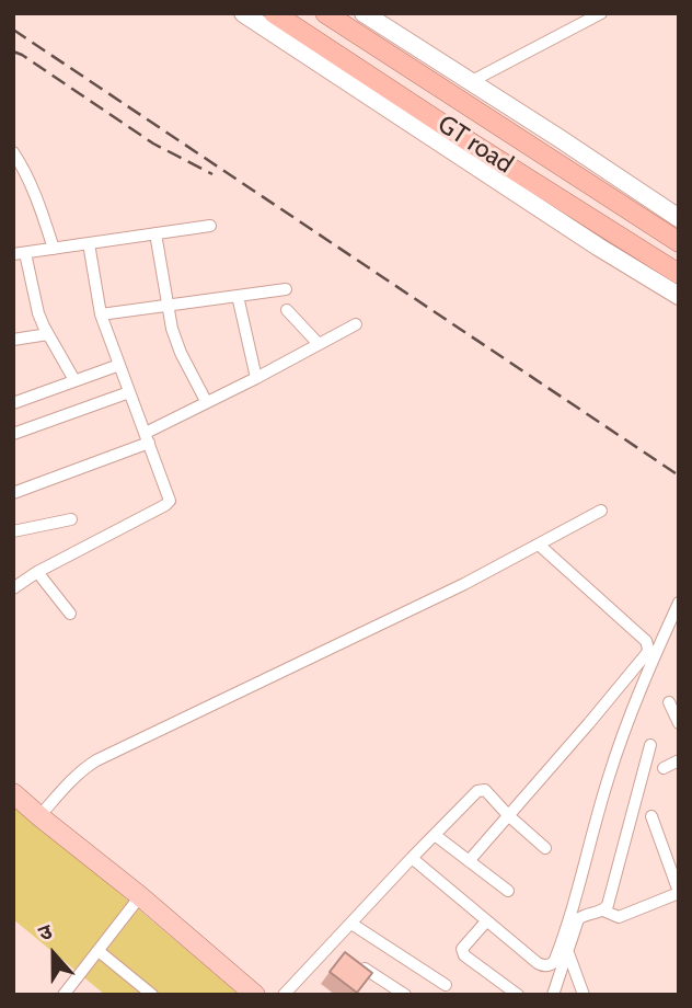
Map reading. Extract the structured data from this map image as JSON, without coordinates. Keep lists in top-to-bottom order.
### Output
{
  "streets": {
    "highway": ["GT road"]
  },
  "north": "top"
}
